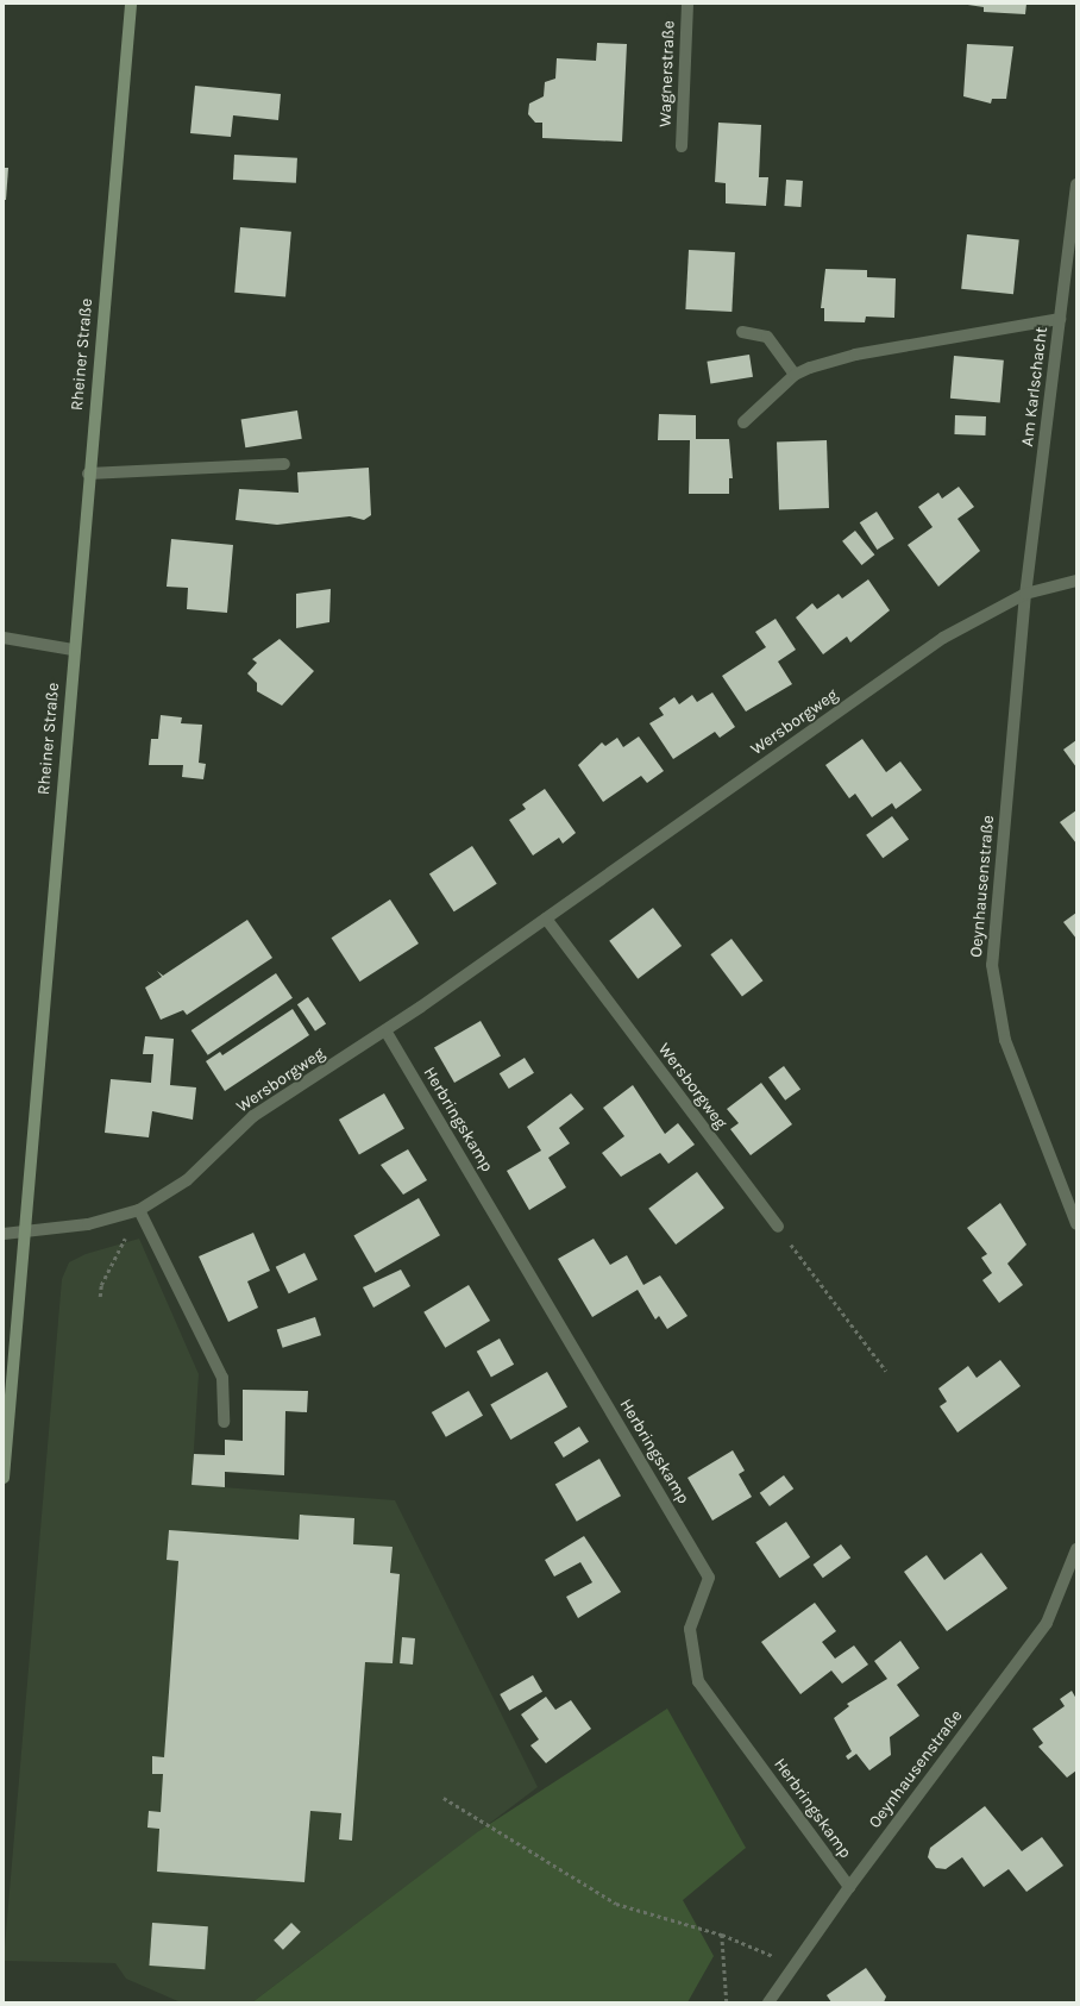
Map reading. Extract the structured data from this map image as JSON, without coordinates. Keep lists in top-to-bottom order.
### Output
{
  "streets": {
    "main road": ["Rheiner Straße"],
    "street": [
      "Wagnerstraße",
      "Am Karlschacht",
      "Wersborgweg",
      "Oeynhausenstraße",
      "Herbringskamp"
    ]
  },
  "crossings": [
    ["Rheiner Straße", "Wersborgweg"],
    ["Am Karlschacht", "Wersborgweg"],
    ["Am Karlschacht", "Oeynhausenstraße"],
    ["Wersborgweg", "Oeynhausenstraße"],
    ["Wersborgweg", "Herbringskamp"],
    ["Oeynhausenstraße", "Herbringskamp"]
  ]
}
